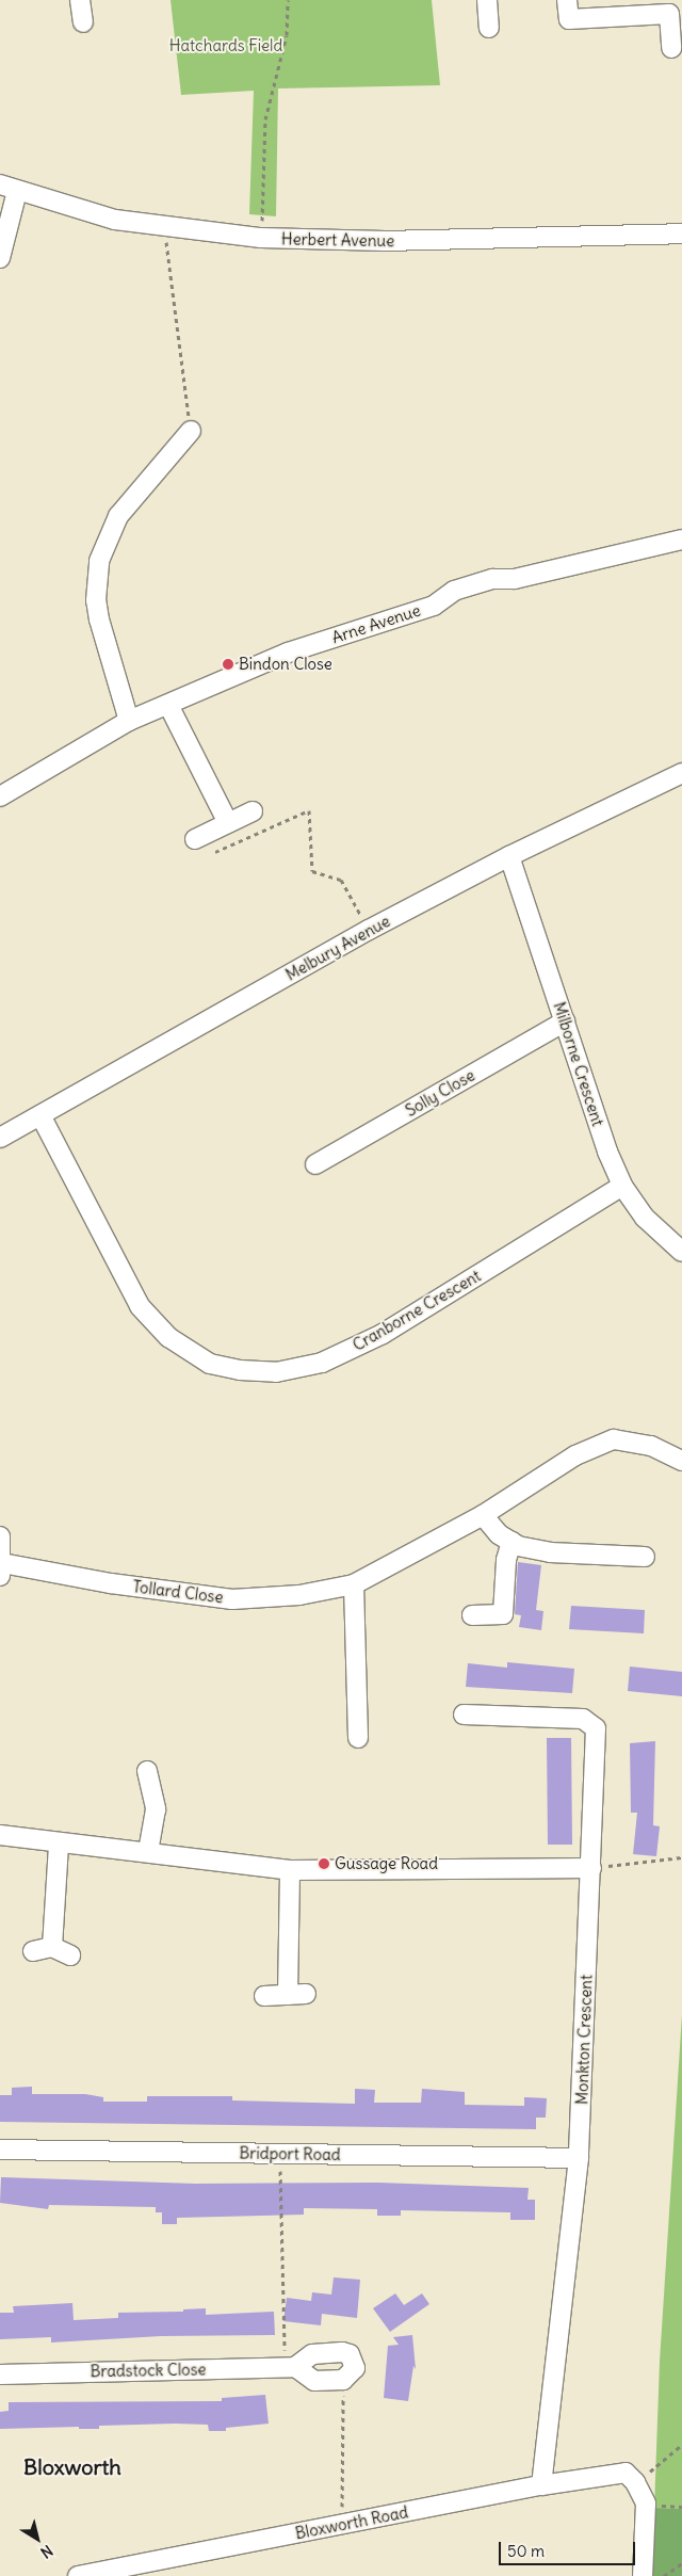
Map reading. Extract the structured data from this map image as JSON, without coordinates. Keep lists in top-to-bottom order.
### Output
{
  "streets": {
    "street": [
      "Herbert Avenue",
      "Arne Avenue",
      "Melbury Avenue",
      "Milborne Crescent",
      "Solly Close",
      "Cranborne Crescent",
      "Tollard Close",
      "Monkton Crescent",
      "Bridport Road",
      "Bradstock Close",
      "Bloxworth Road"
    ]
  },
  "crossings": [
    ["Melbury Avenue", "Milborne Crescent"],
    ["Melbury Avenue", "Cranborne Crescent"],
    ["Milborne Crescent", "Solly Close"],
    ["Milborne Crescent", "Cranborne Crescent"],
    ["Monkton Crescent", "Bridport Road"],
    ["Monkton Crescent", "Bloxworth Road"]
  ],
  "districts": ["Bloxworth"],
  "parks": ["Hatchards Field"],
  "places": ["Bindon Close", "Gussage Road"],
  "scale_bar": "50 m",
  "north": "bottom right"
}
